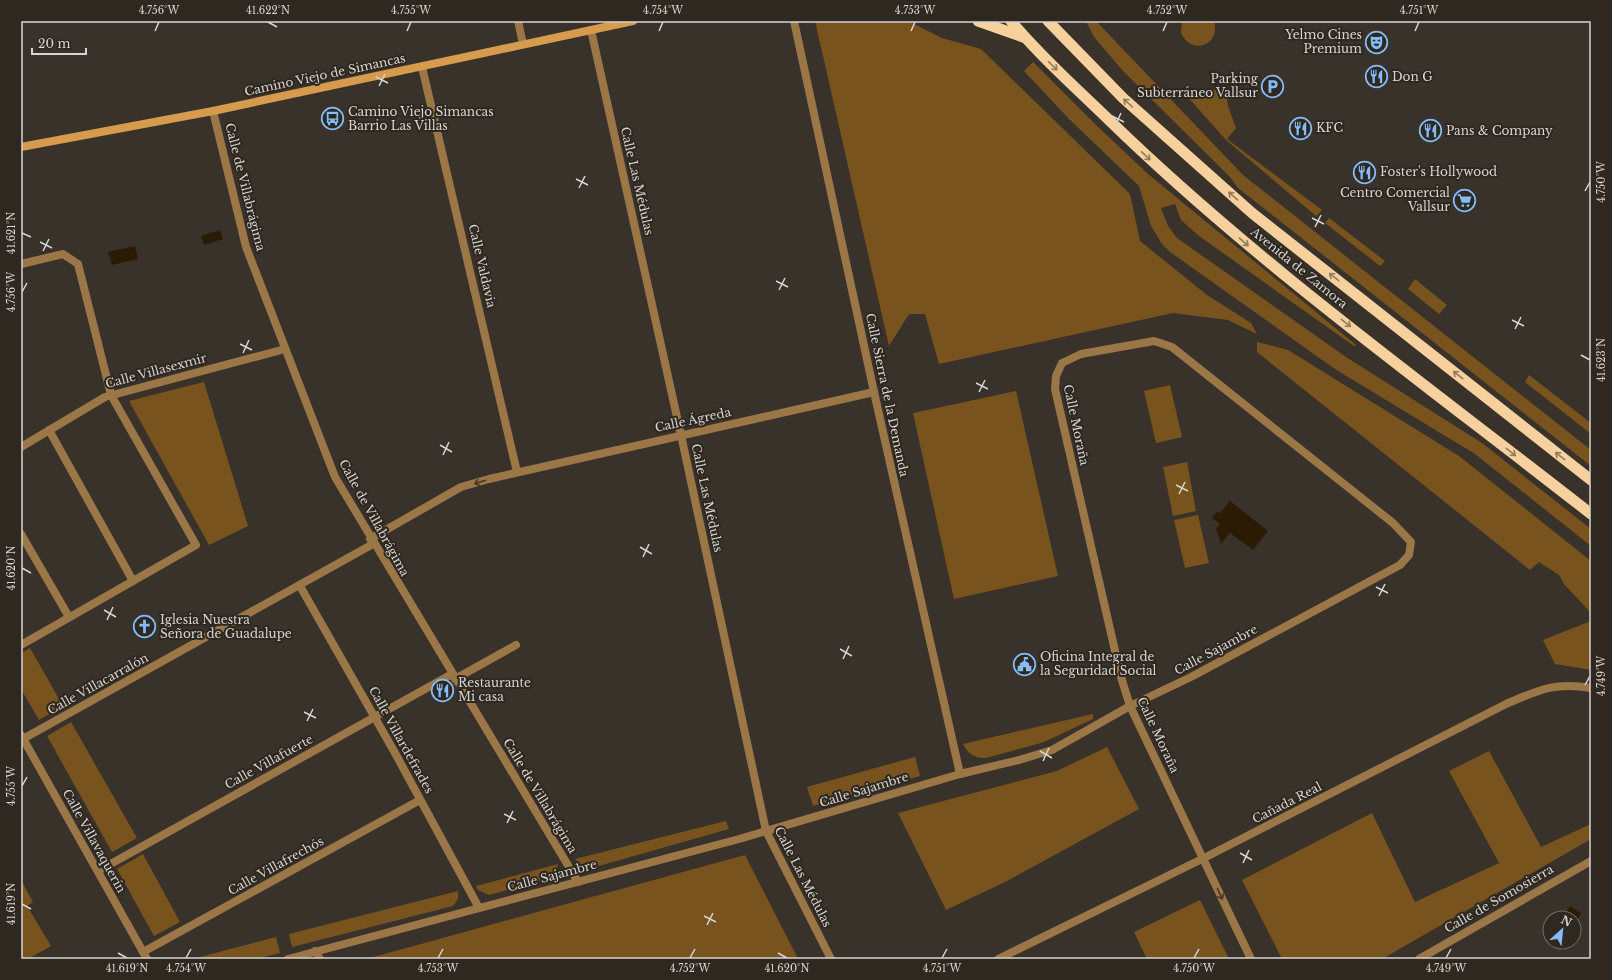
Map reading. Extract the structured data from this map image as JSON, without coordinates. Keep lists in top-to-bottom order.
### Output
{
  "streets": {
    "highway": ["Avenida de Zamora"],
    "main road": ["Camino Viejo de Simancas"],
    "street": [
      "Calle Las Médulas",
      "Calle de Villabrágima",
      "Calle Valdavia",
      "Calle Villasexmir",
      "Calle Sierra de la Demanda",
      "Calle Ágreda",
      "Calle Moraña",
      "Calle Sajambre",
      "Calle Villacarralón",
      "Calle Villardefrades",
      "Calle Villafuerte",
      "Cañada Real",
      "Calle Villavaquerín",
      "Calle Villafrechós",
      "Calle de Somosierra"
    ]
  },
  "crossings": [
    ["Camino Viejo de Simancas", "Calle Las Médulas"],
    ["Camino Viejo de Simancas", "Calle de Villabrágima"],
    ["Camino Viejo de Simancas", "Calle Valdavia"],
    ["Calle Las Médulas", "Calle Ágreda"],
    ["Calle Las Médulas", "Calle Sajambre"],
    ["Calle de Villabrágima", "Calle Villasexmir"],
    ["Calle de Villabrágima", "Calle Ágreda"],
    ["Calle de Villabrágima", "Calle Sajambre"],
    ["Calle de Villabrágima", "Calle Villacarralón"],
    ["Calle de Villabrágima", "Calle Villafuerte"],
    ["Calle Valdavia", "Calle Ágreda"],
    ["Calle Sierra de la Demanda", "Calle Ágreda"],
    ["Calle Sierra de la Demanda", "Calle Sajambre"],
    ["Calle Ágreda", "Calle Villacarralón"],
    ["Calle Moraña", "Calle Sajambre"],
    ["Calle Moraña", "Cañada Real"],
    ["Calle Sajambre", "Calle Villardefrades"],
    ["Calle Villacarralón", "Calle Villardefrades"],
    ["Calle Villacarralón", "Calle Villavaquerín"],
    ["Calle Villardefrades", "Calle Villafuerte"],
    ["Calle Villardefrades", "Calle Villafrechós"],
    ["Calle Villafuerte", "Calle Villavaquerín"],
    ["Calle Villavaquerín", "Calle Villafrechós"]
  ],
  "places": {
    "theatre": ["Yelmo Cines Premium"],
    "restaurant": [
      "Don G",
      "KFC",
      "Pans & Company",
      "Foster's Hollywood",
      "Restaurante Mi casa"
    ],
    "parking": ["Parking Subterráneo Vallsur"],
    "bus stop": ["Camino Viejo Simancas Barrio Las Villas"],
    "supermarket": ["Centro Comercial Vallsur"],
    "church": ["Iglesia Nuestra Señora de Guadalupe"],
    "public building": ["Oficina Integral de la Seguridad Social"]
  },
  "scale_bar": "20 m",
  "north": "top right",
  "coordinates": [
    "4.756°W",
    "41.622°N",
    "4.755°W",
    "4.754°W",
    "4.753°W",
    "4.752°W",
    "4.751°W",
    "4.750°W",
    "41.621°N",
    "41.623°N",
    "41.620°N",
    "4.749°W",
    "41.619°N"
  ]
}
